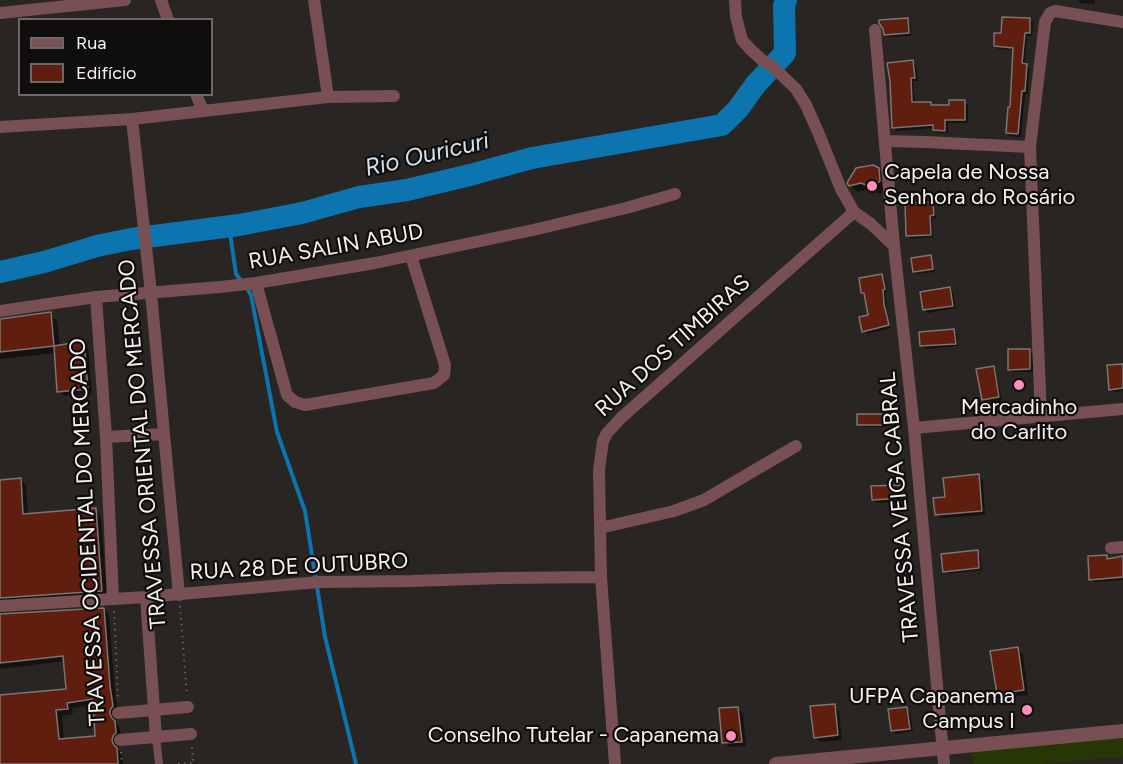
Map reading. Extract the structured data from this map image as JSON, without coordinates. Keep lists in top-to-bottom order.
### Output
{
  "streets": {
    "street": [
      "RUA SALIN ABUD",
      "RUA DOS TIMBIRAS",
      "TRAVESSA ORIENTAL DO MERCADO",
      "TRAVESSA VEIGA CABRAL",
      "TRAVESSA OCIDENTAL DO MERCADO",
      "RUA 28 DE OUTUBRO"
    ]
  },
  "crossings": [
    ["RUA SALIN ABUD", "TRAVESSA ORIENTAL DO MERCADO"],
    ["RUA SALIN ABUD", "TRAVESSA OCIDENTAL DO MERCADO"],
    ["RUA DOS TIMBIRAS", "RUA 28 DE OUTUBRO"],
    ["TRAVESSA ORIENTAL DO MERCADO", "RUA 28 DE OUTUBRO"],
    ["TRAVESSA OCIDENTAL DO MERCADO", "RUA 28 DE OUTUBRO"]
  ],
  "water": ["Rio Ouricuri"],
  "places": [
    "Capela de Nossa Senhora do Rosário",
    "Mercadinho do Carlito",
    "UFPA Capanema Campus I",
    "Conselho Tutelar - Capanema"
  ],
  "legend": ["Rua", "Edifício"]
}
